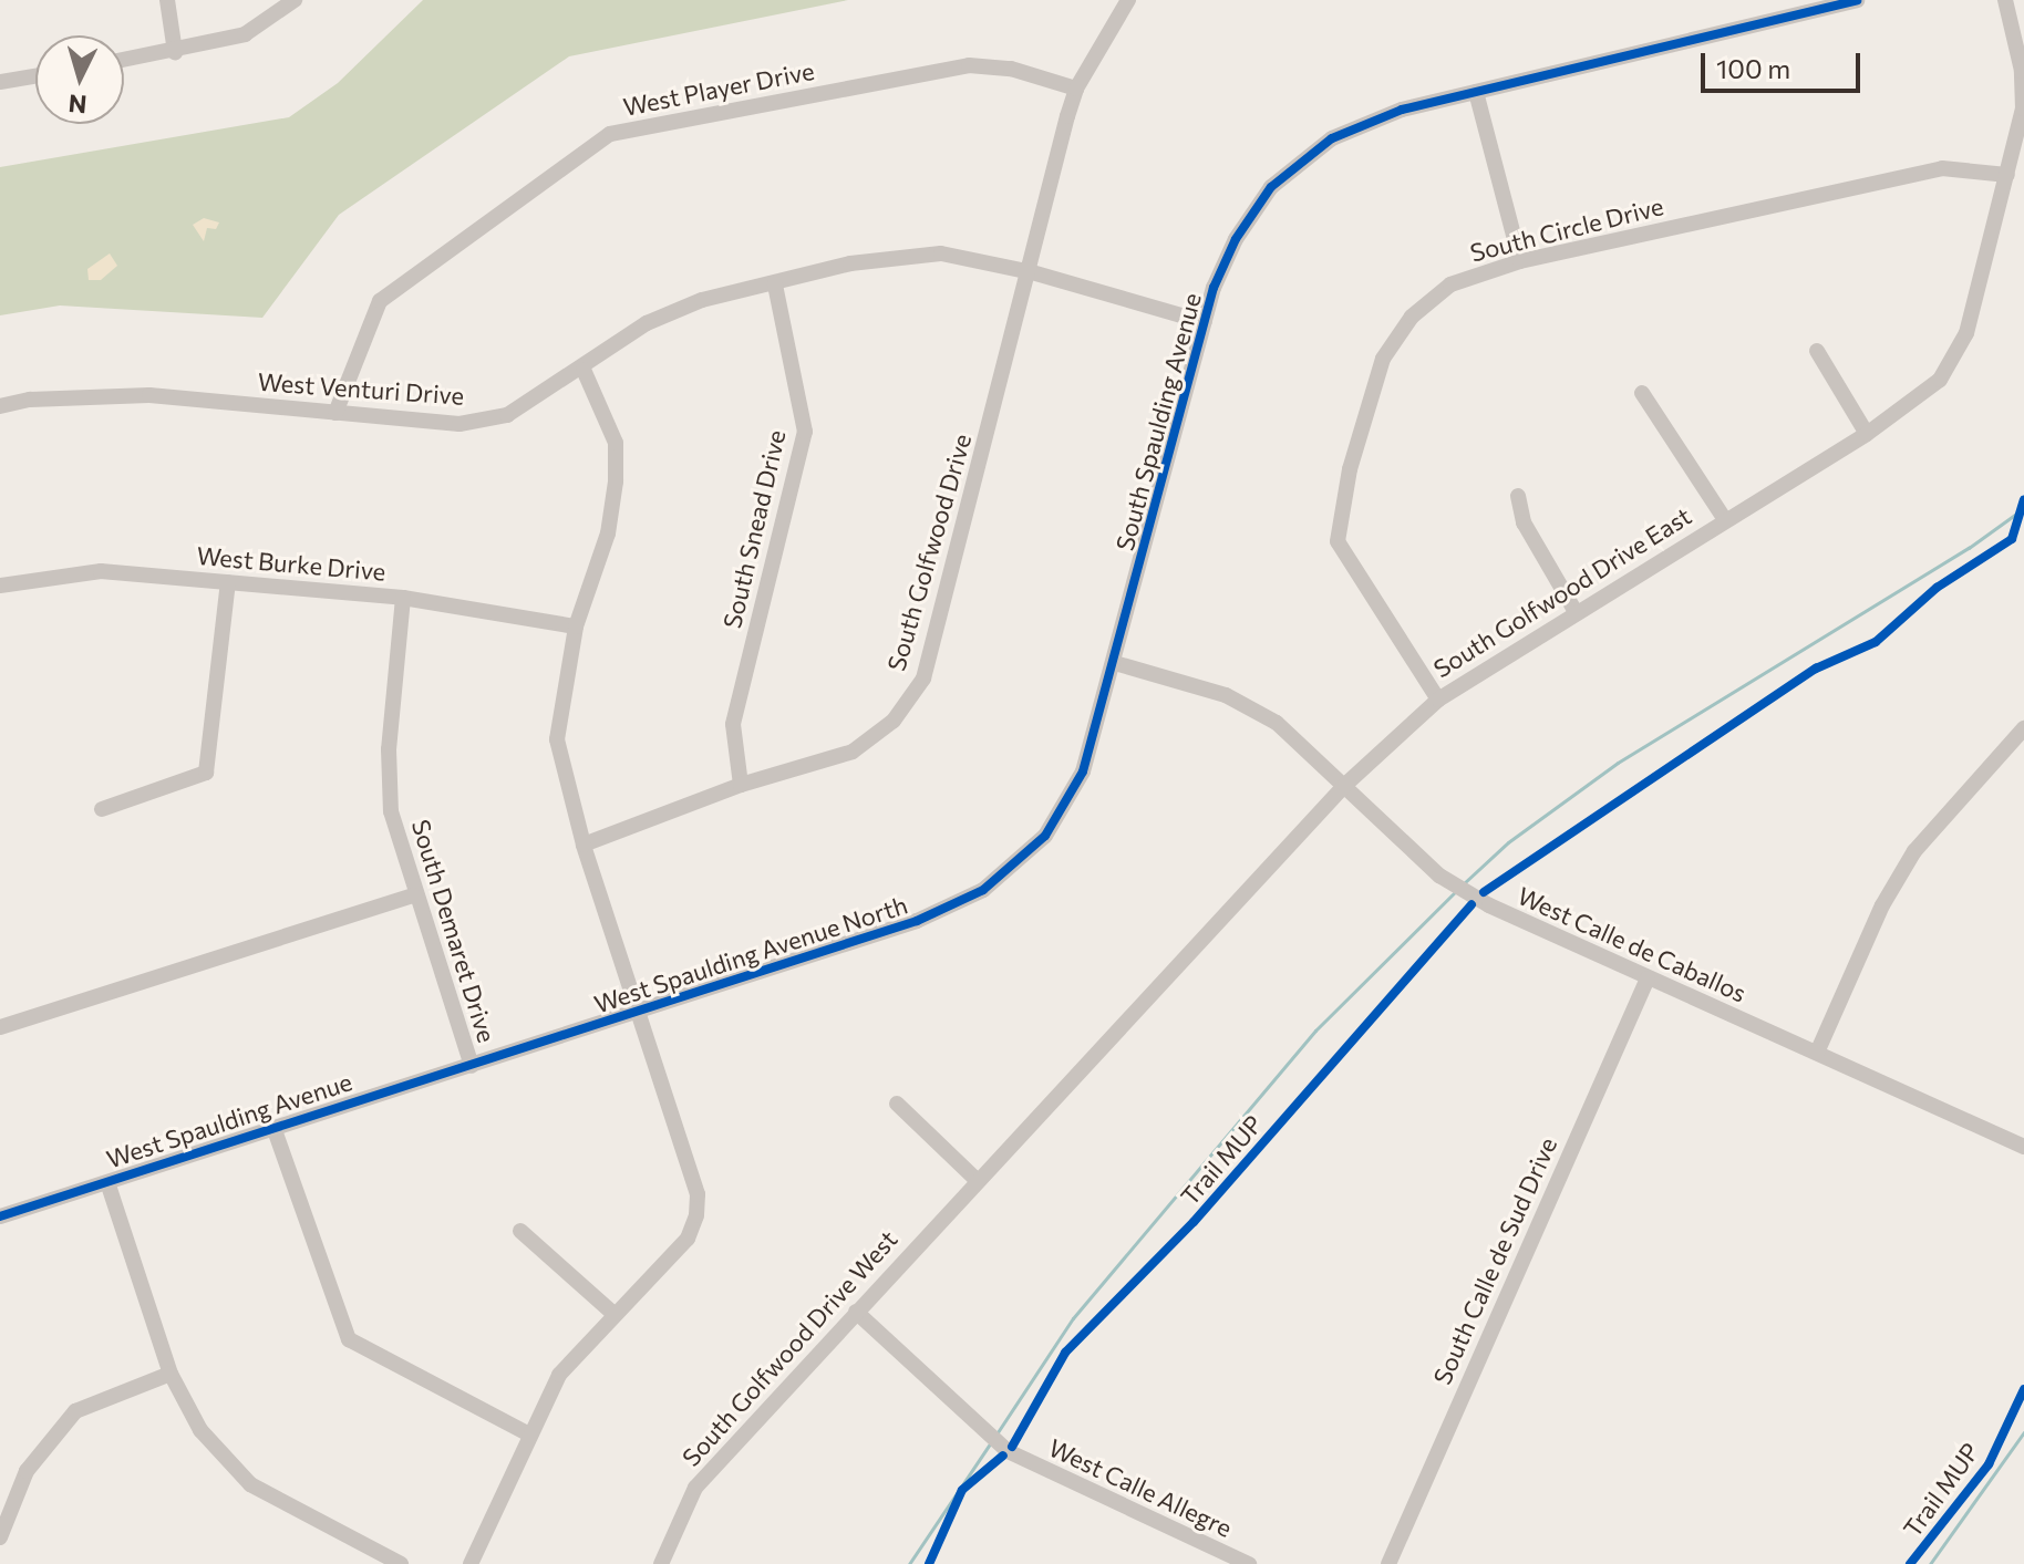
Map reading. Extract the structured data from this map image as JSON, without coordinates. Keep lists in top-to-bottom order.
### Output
{
  "streets": {
    "street": [
      "West Player Drive",
      "South Circle Drive",
      "West Venturi Drive",
      "South Spaulding Avenue",
      "South Snead Drive",
      "South Golfwood Drive",
      "West Burke Drive",
      "South Golfwood Drive East",
      "South Demaret Drive",
      "West Calle de Caballos",
      "West Spaulding Avenue North",
      "West Spaulding Avenue",
      "South Calle de Sud Drive",
      "South Golfwood Drive West",
      "West Calle Allegre"
    ],
    "cycle path": ["Trail MUP"]
  },
  "crossings": [
    ["West Player Drive", "West Venturi Drive"],
    ["West Player Drive", "South Golfwood Drive"],
    ["South Circle Drive", "South Golfwood Drive East"],
    ["West Venturi Drive", "South Spaulding Avenue"],
    ["West Venturi Drive", "South Snead Drive"],
    ["West Venturi Drive", "South Golfwood Drive"],
    ["South Spaulding Avenue", "West Calle de Caballos"],
    ["South Spaulding Avenue", "West Spaulding Avenue North"],
    ["South Snead Drive", "South Golfwood Drive"],
    ["West Burke Drive", "South Demaret Drive"],
    ["South Golfwood Drive East", "West Calle de Caballos"],
    ["South Golfwood Drive East", "South Golfwood Drive West"],
    ["South Demaret Drive", "West Spaulding Avenue North"],
    ["South Demaret Drive", "West Spaulding Avenue"],
    ["West Calle de Caballos", "South Calle de Sud Drive"],
    ["West Spaulding Avenue North", "West Spaulding Avenue"],
    ["South Golfwood Drive West", "West Calle Allegre"]
  ],
  "scale_bar": "100 m",
  "north": "bottom"
}
